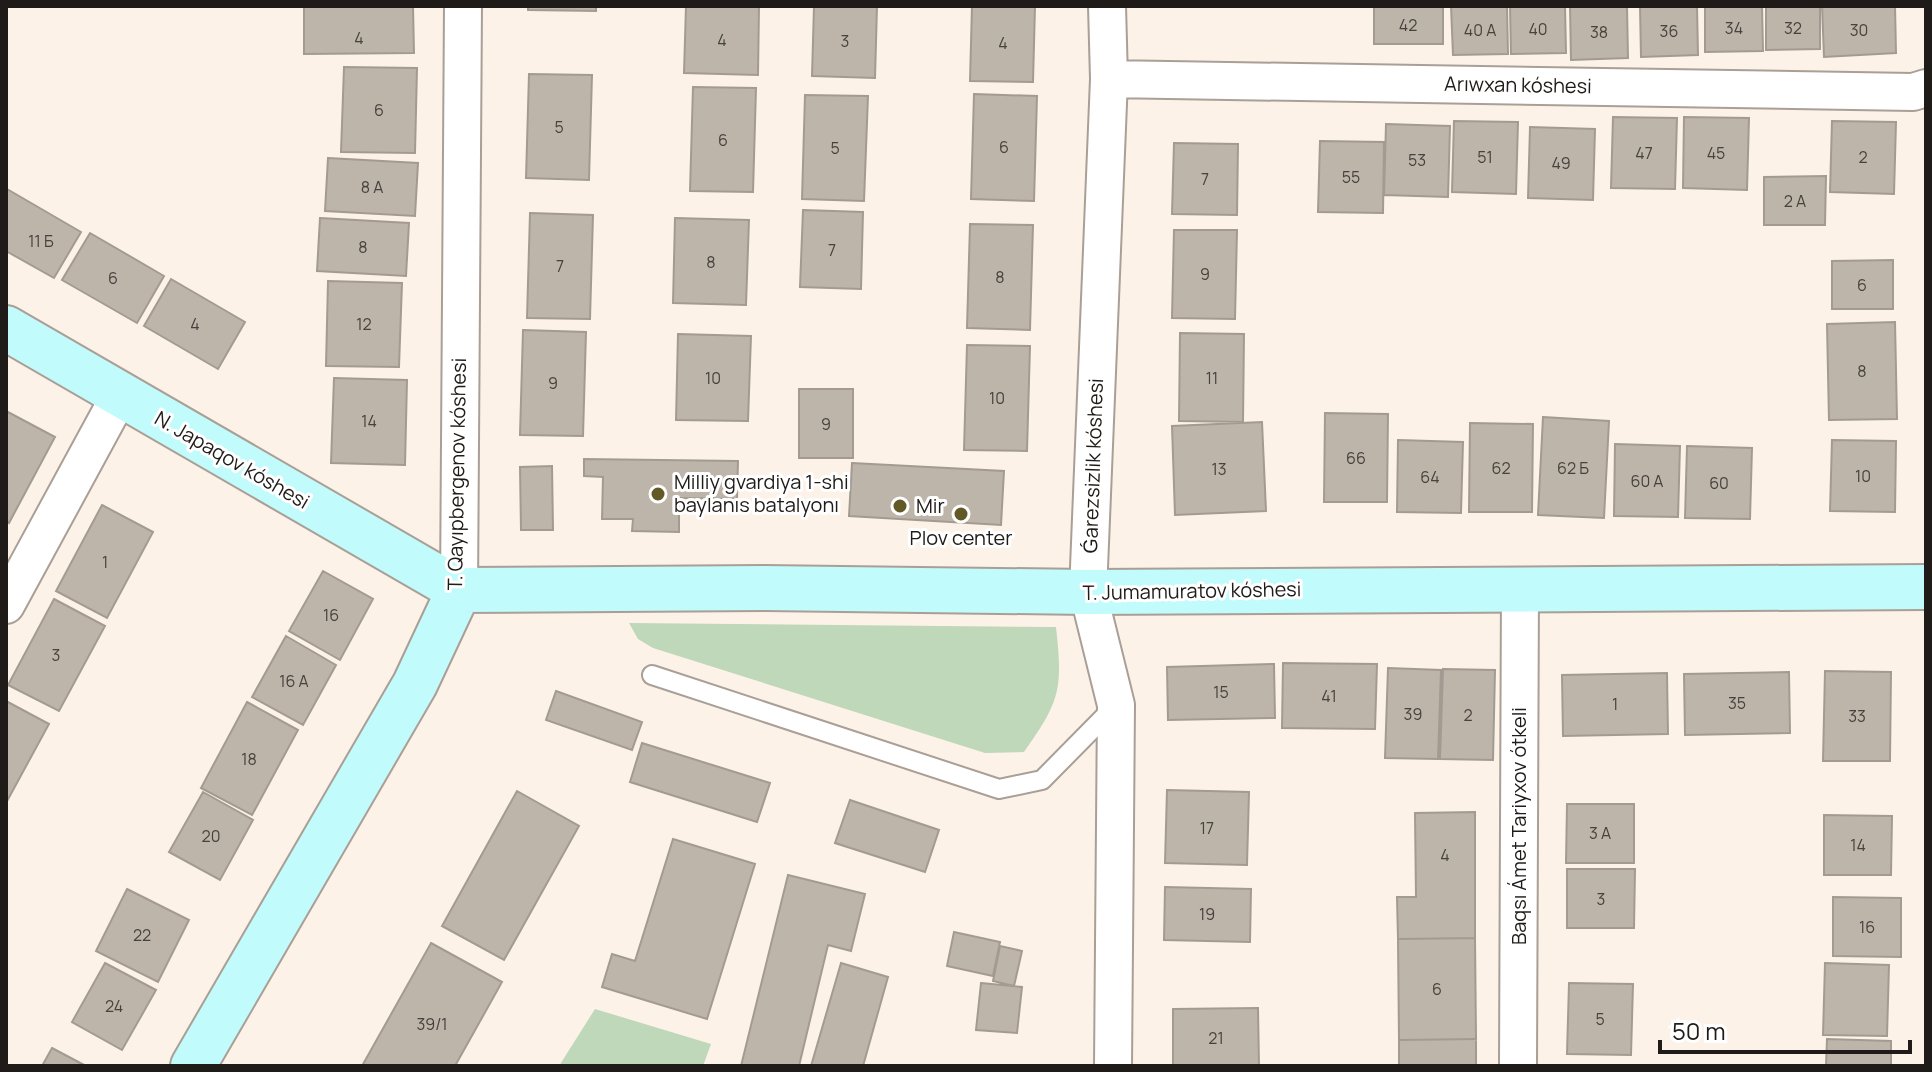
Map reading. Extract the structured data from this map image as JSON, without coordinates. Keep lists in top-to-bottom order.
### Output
{
  "streets": {
    "main road": ["N. Japaqov kóshesi", "T. Qayıpbergenov kóshesi", "T. Jumamuratov kóshesi"],
    "street": ["Arıwxan kóshesi", "Ǵarezsizlik kóshesi", "Baqsı Ámet Tariyxov ótkeli"]
  },
  "crossings": [
    ["Arıwxan kóshesi", "Ǵarezsizlik kóshesi"],
    ["N. Japaqov kóshesi", "T. Qayıpbergenov kóshesi"],
    ["N. Japaqov kóshesi", "T. Jumamuratov kóshesi"],
    ["Ǵarezsizlik kóshesi", "T. Jumamuratov kóshesi"],
    ["T. Qayıpbergenov kóshesi", "T. Jumamuratov kóshesi"],
    ["T. Jumamuratov kóshesi", "Baqsı Ámet Tariyxov ótkeli"]
  ],
  "places": ["Milliy gvardiya 1-shi baylanıs batalyonı", "Mir", "Plov center"],
  "house_numbers": [
    "42",
    "34",
    "32",
    "40",
    "40 А",
    "30",
    "36",
    "38",
    "4",
    "4",
    "3",
    "4",
    "6",
    "5",
    "6",
    "6",
    "5",
    "47",
    "45",
    "51",
    "2",
    "53",
    "49",
    "55",
    "7",
    "8 А",
    "2 А",
    "11 Б",
    "8",
    "7",
    "8",
    "7",
    "9",
    "8",
    "6",
    "6",
    "4",
    "12",
    "8",
    "10",
    "11",
    "9",
    "10",
    "14",
    "9",
    "66",
    "62",
    "62 Б",
    "13",
    "10",
    "64",
    "60 А",
    "60",
    "1",
    "16",
    "3",
    "16 А",
    "15",
    "41",
    "35",
    "1",
    "39",
    "2",
    "33",
    "18",
    "17",
    "3 А",
    "20",
    "14",
    "4",
    "3",
    "19",
    "16",
    "22",
    "6",
    "24",
    "5",
    "39/1",
    "21"
  ],
  "scale_bar": "50 m"
}
